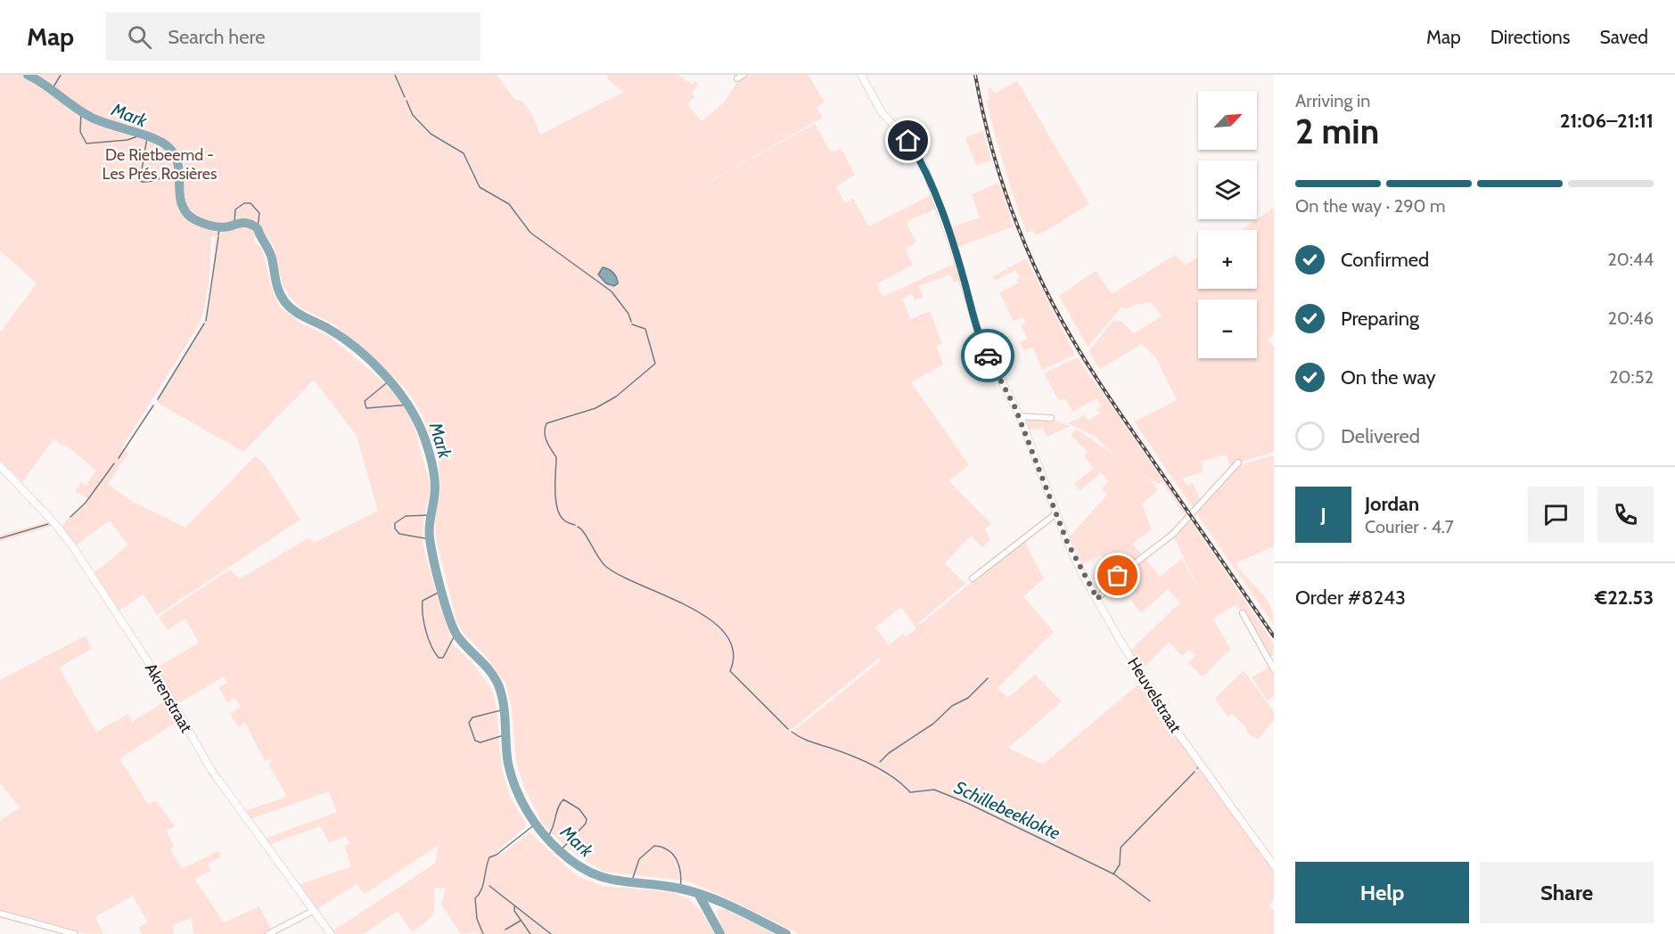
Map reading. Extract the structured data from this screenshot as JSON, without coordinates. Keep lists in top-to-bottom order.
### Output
{
  "streets": {
    "street": ["Heuvelstraat", "Akrenstraat"]
  },
  "water": ["Mark", "Schillebeeklokte"],
  "parks": ["De Rietbeemd - Les Prés Rosières"],
  "north": "top right",
  "page": {
    "header": "Map",
    "search": "Search here",
    "nav": ["Map", "Directions", "Saved"],
    "heading": ["2 min", "Arriving in", "21:06–21:11"],
    "panel": [
      "Jordan",
      "Courier · 4.7",
      "Order #8243",
      "€22.53"
    ],
    "map_buttons": ["+", "−"],
    "bar": "On the way · 290 m",
    "list": [
      ["Confirmed", "20:44"],
      ["Preparing", "20:46"],
      ["On the way", "20:52"],
      "Delivered"
    ],
    "round": "J",
    "buttons": ["Help", "Share"]
  }
}
